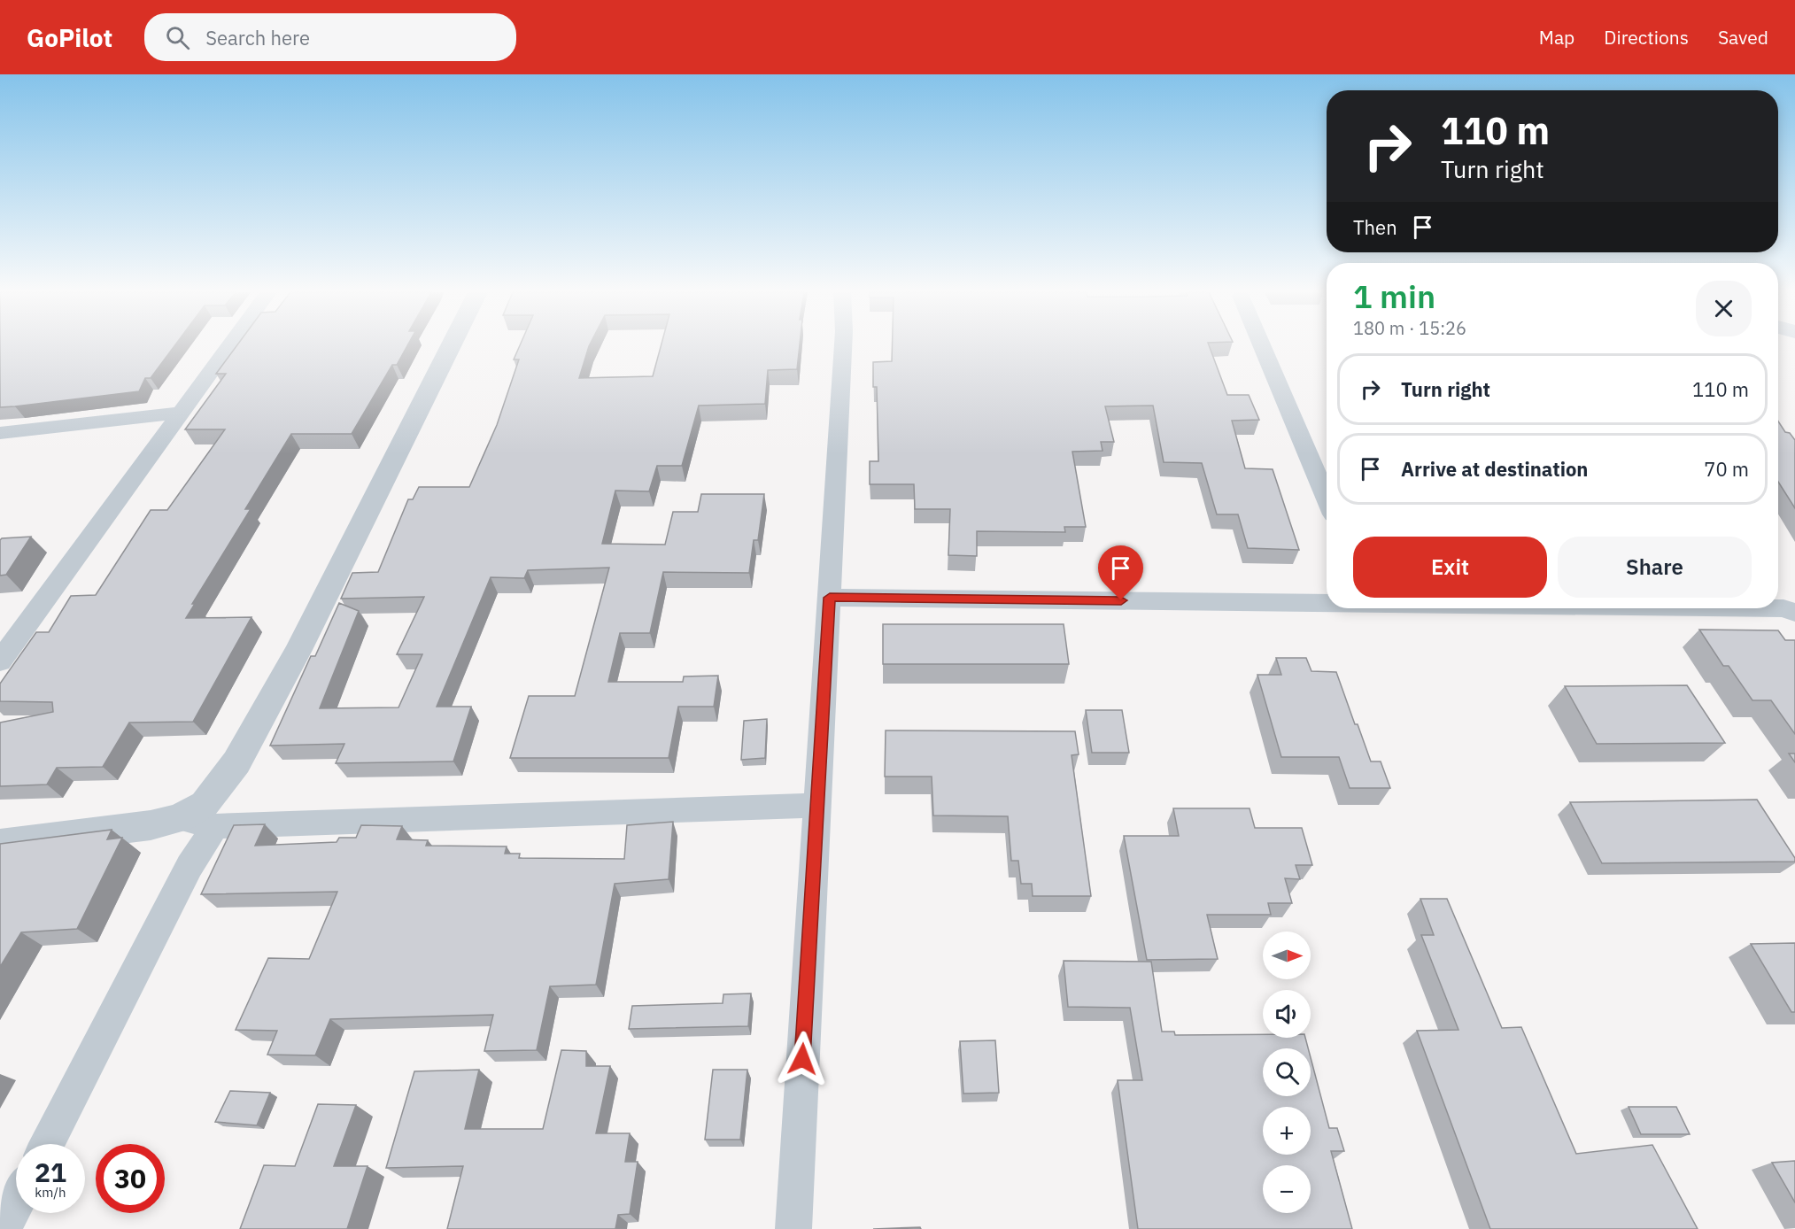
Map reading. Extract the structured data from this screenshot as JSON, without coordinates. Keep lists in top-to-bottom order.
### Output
{
  "north": "right",
  "page": {
    "header": "GoPilot",
    "search": "Search here",
    "nav": ["Map", "Directions", "Saved"],
    "turn": ["110 m", "Turn right"],
    "then": "Then",
    "heading": ["1 min", "180 m · 15:26"],
    "list": [
      {
        "name": "Turn right",
        "value": "110 m"
      },
      {
        "name": "Arrive at destination",
        "value": "70 m"
      }
    ],
    "buttons": ["Exit", "Share"],
    "map_buttons": ["+", "−"],
    "speed": "21 km/h",
    "limit": "30"
  }
}
